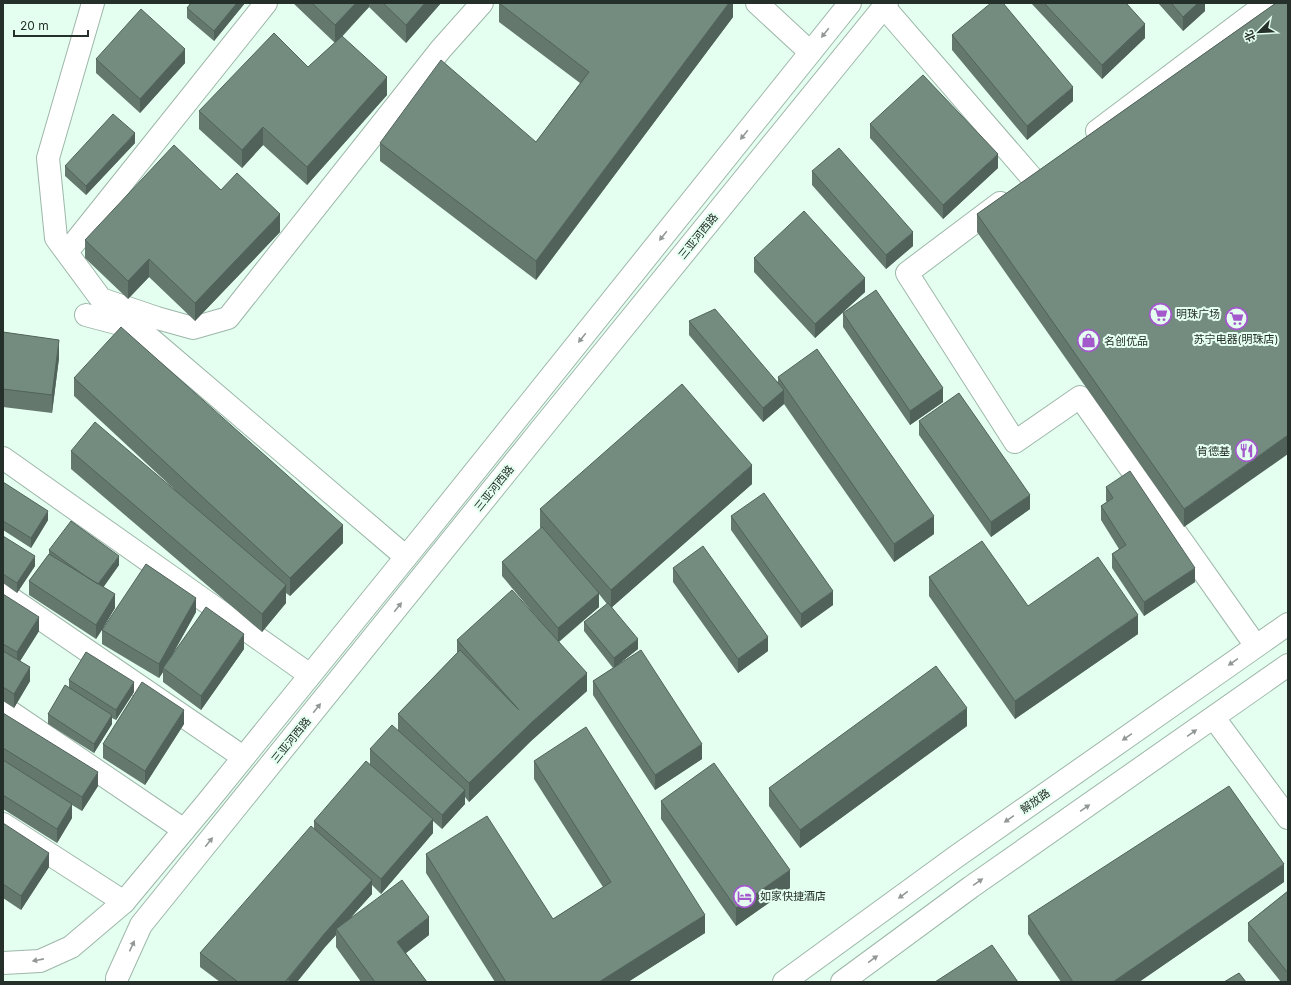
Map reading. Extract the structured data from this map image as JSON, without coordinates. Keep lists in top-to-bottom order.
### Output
{
  "streets": {
    "street": ["三亚河西路", "解放路"]
  },
  "places": {
    "supermarket": ["明珠广场", "苏宁电器(明珠店)"],
    "shop": ["名创优品"],
    "restaurant": ["肯德基"],
    "hotel": ["如家快捷酒店"]
  },
  "scale_bar": "20 m",
  "north": "bottom left"
}
